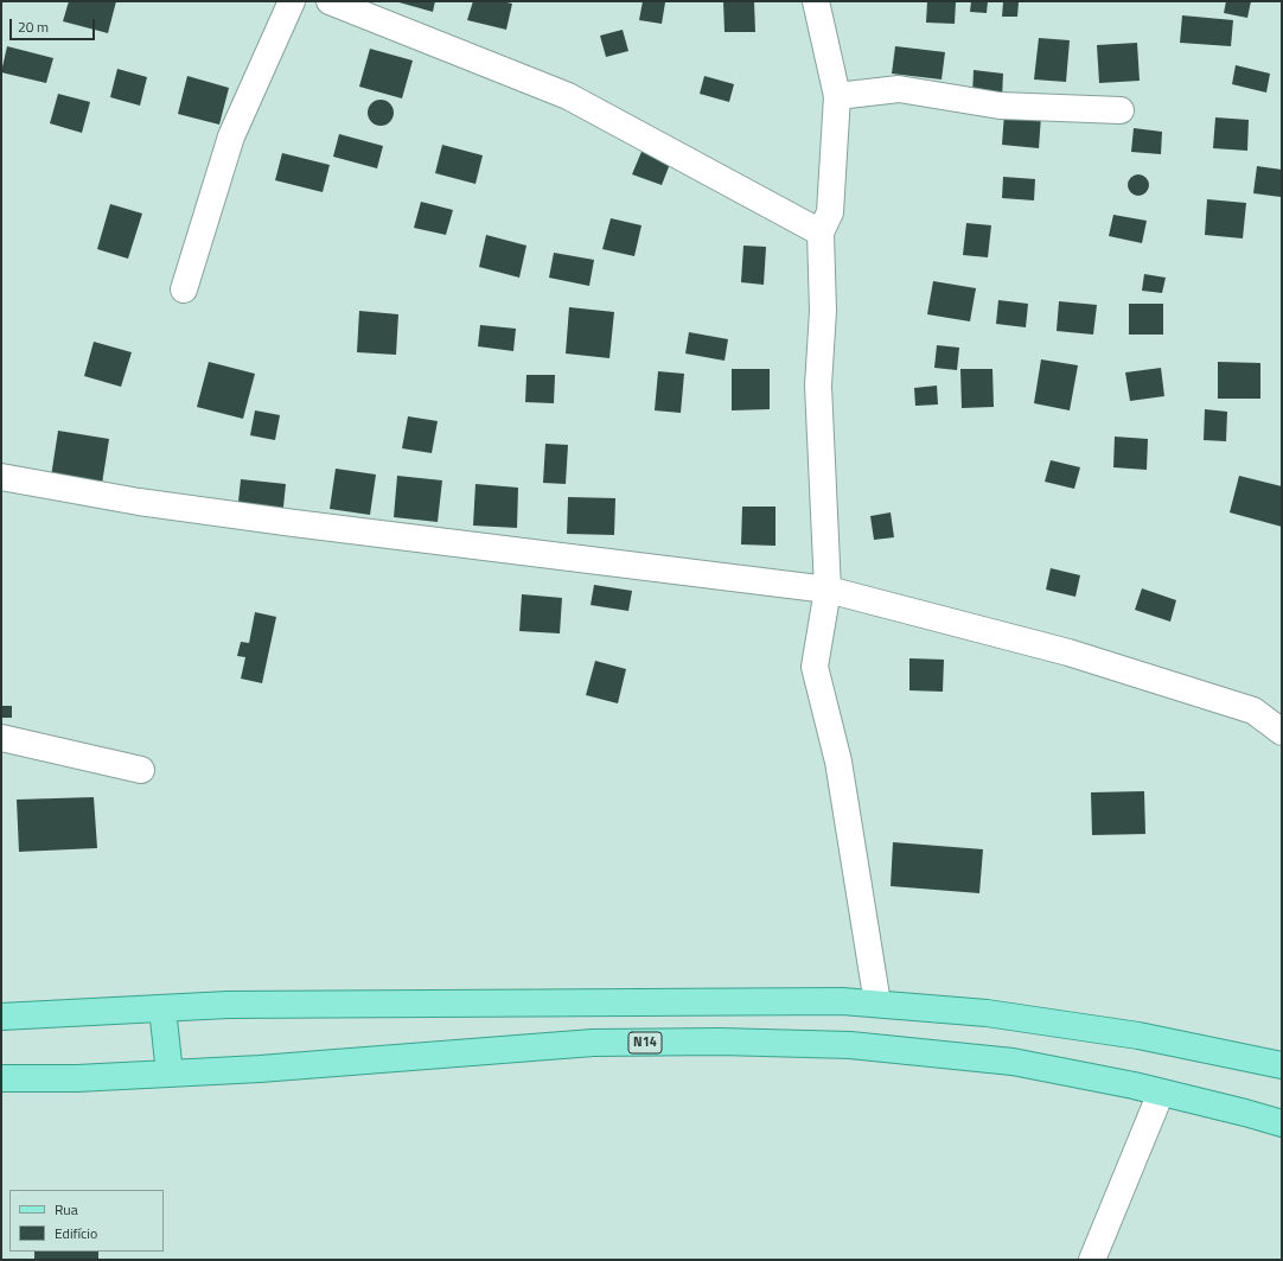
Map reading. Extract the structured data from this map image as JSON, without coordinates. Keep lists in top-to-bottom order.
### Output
{
  "streets": {
    "main road": ["N14"]
  },
  "legend": ["Rua", "Edifício"],
  "scale_bar": "20 m"
}
